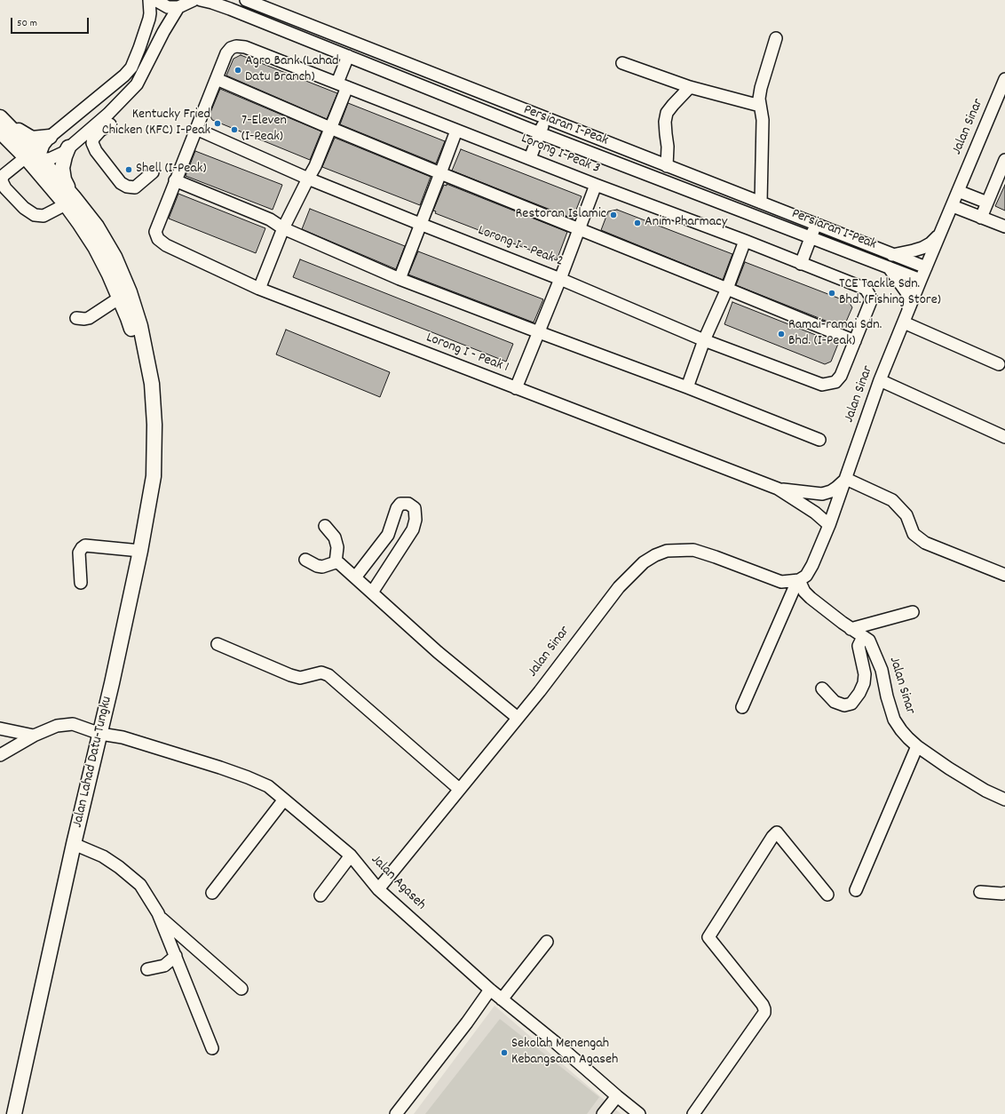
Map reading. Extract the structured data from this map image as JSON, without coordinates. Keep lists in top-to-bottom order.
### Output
{
  "streets": {
    "main road": ["Jalan Lahad Datu-Tungku"],
    "street": [
      "Persiaran I-Peak",
      "Jalan Sinar",
      "Lorong I-Peak 3",
      "Lorong I - Peak 2",
      "Lorong I - Peak 1",
      "Jalan Agaseh"
    ]
  },
  "crossings": [
    ["Persiaran I-Peak", "Jalan Sinar"],
    ["Jalan Sinar", "Lorong I - Peak 1"],
    ["Jalan Sinar", "Jalan Agaseh"],
    ["Lorong I-Peak 3", "Lorong I - Peak 2"],
    ["Jalan Lahad Datu-Tungku", "Jalan Agaseh"]
  ],
  "places": [
    "Agro Bank (Lahad Datu Branch)",
    "Kentucky Fried Chicken (KFC) I-Peak",
    "7-Eleven (I-Peak)",
    "Shell (I-Peak)",
    "Restoran Islamic",
    "Anim Pharmacy",
    "TCE Tackle Sdn. Bhd. (Fishing Store)",
    "Ramai-ramai Sdn. Bhd. (I-Peak)",
    "Sekolah Menengah Kebangsaan Agaseh"
  ],
  "scale_bar": "50 m"
}
